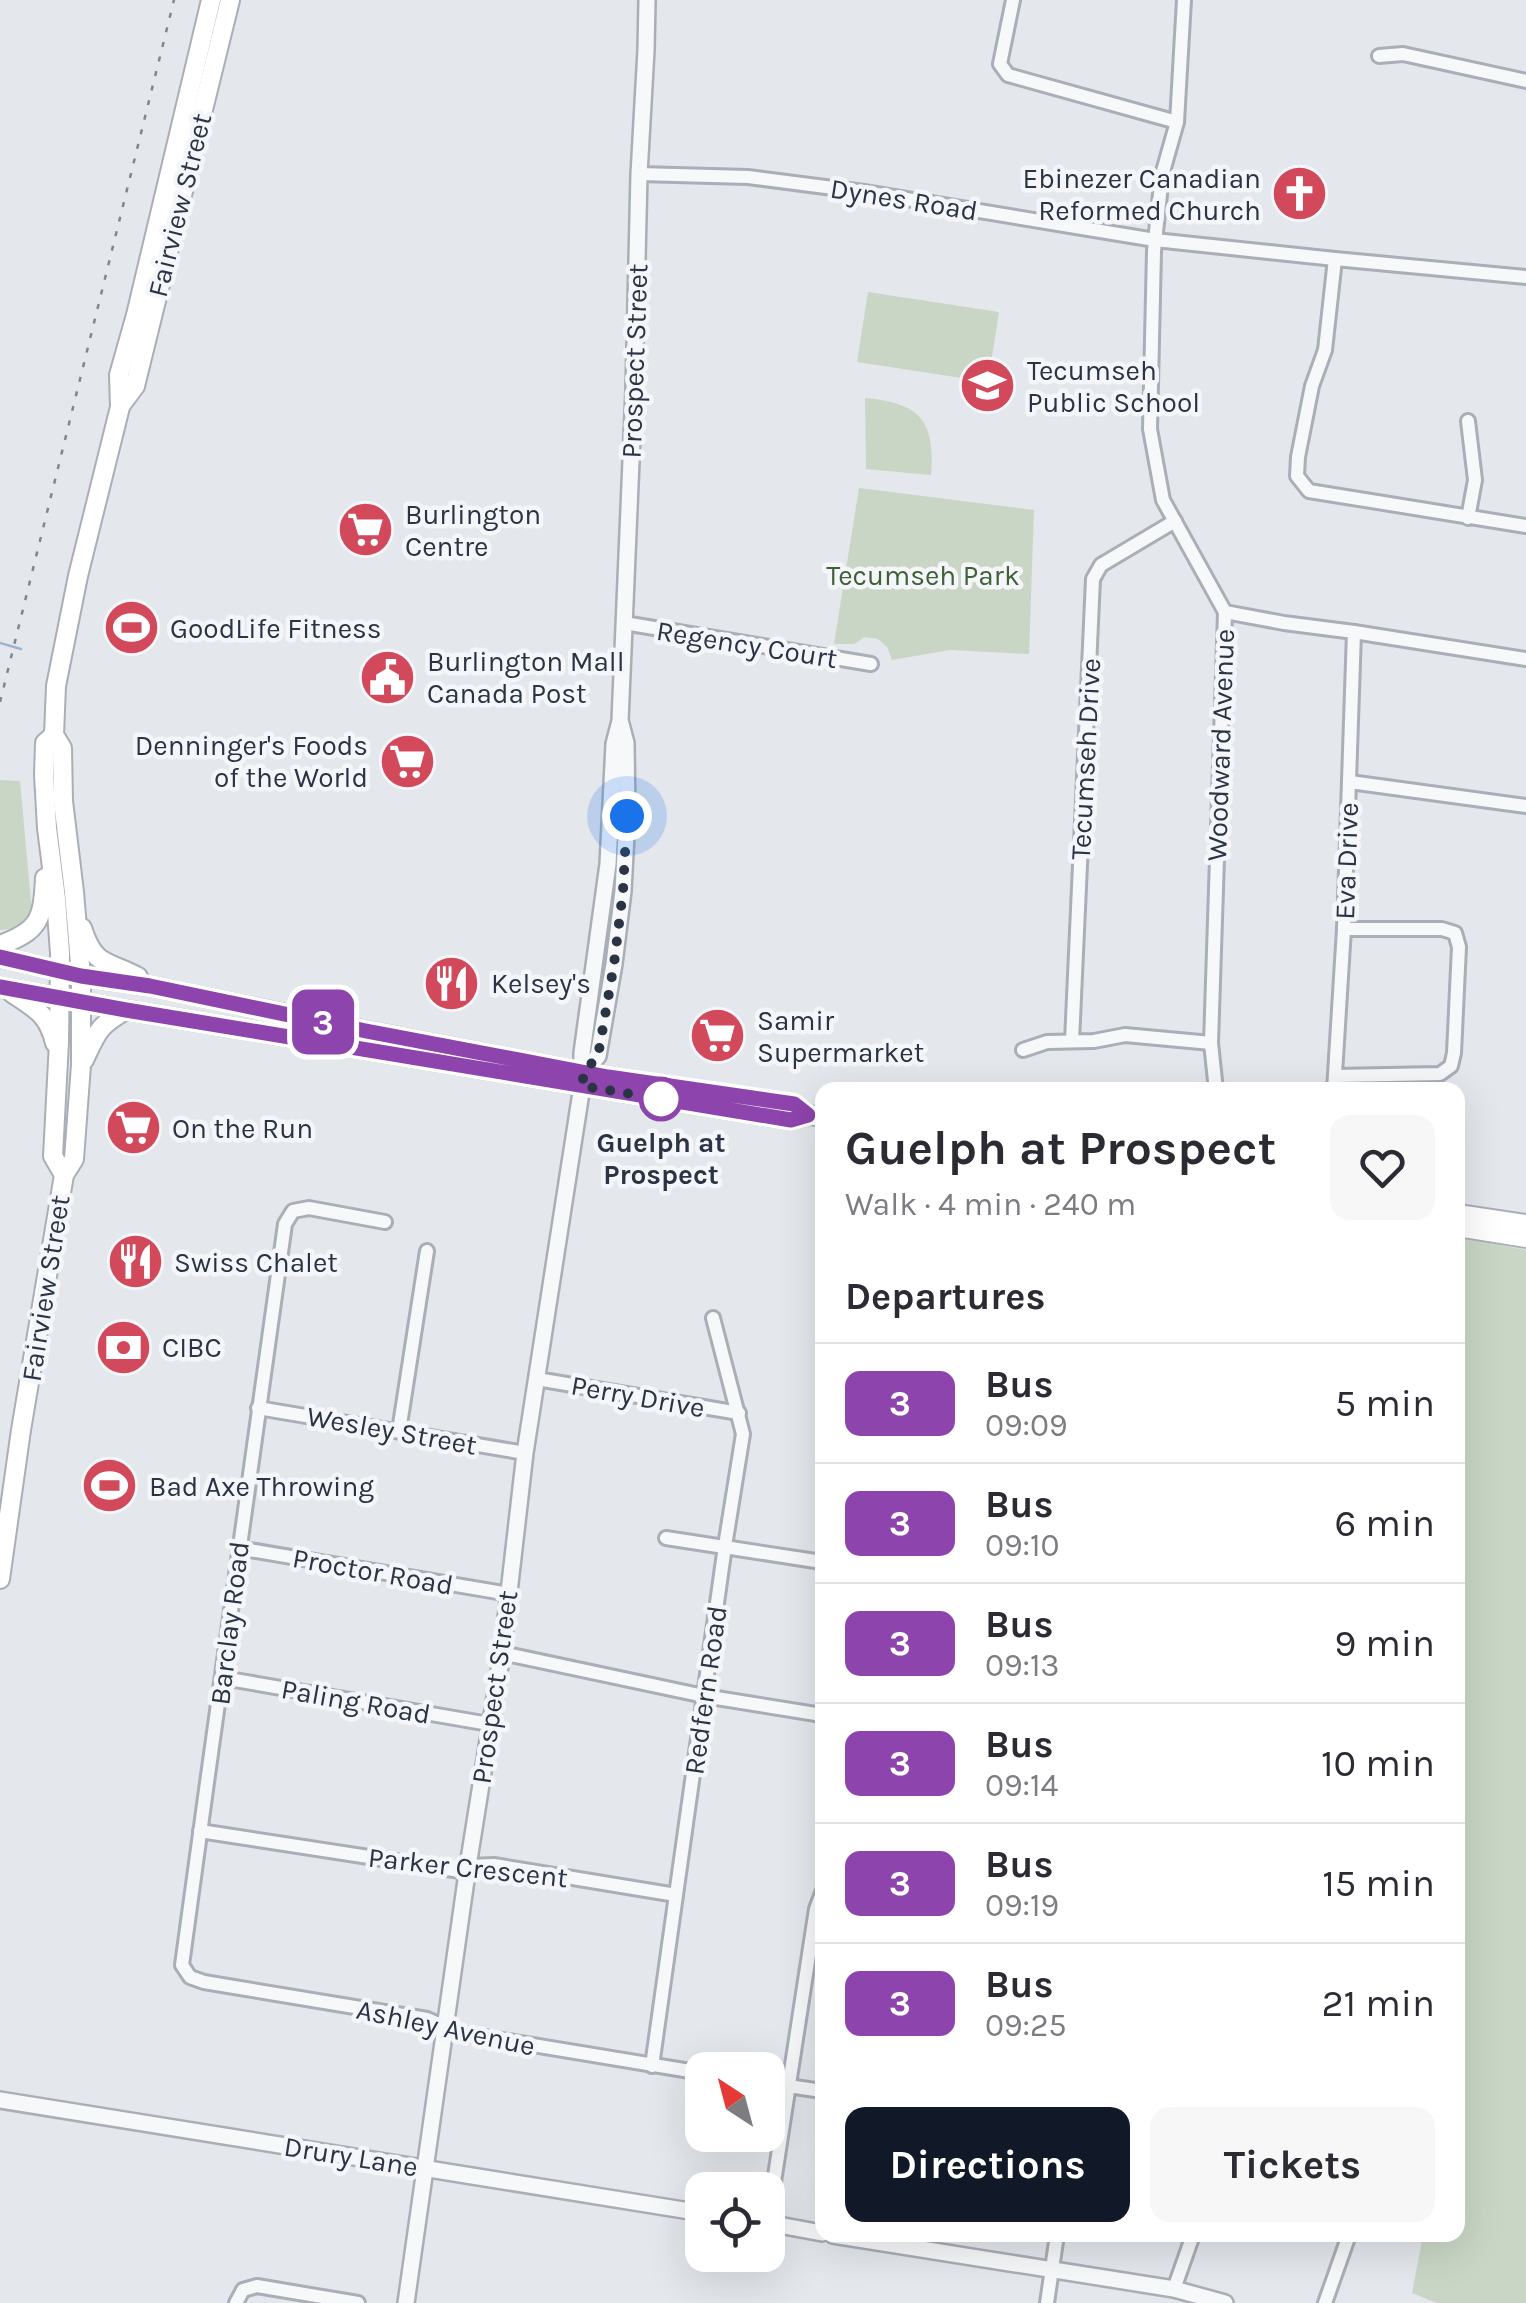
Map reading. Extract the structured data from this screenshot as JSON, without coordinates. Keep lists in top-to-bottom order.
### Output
{
  "streets": {
    "main road": ["Fairview Street"],
    "street": [
      "Dynes Road",
      "Prospect Street",
      "Regency Court",
      "Woodward Avenue",
      "Tecumseh Drive",
      "Eva Drive",
      "Perry Drive",
      "Wesley Street",
      "Proctor Road",
      "Barclay Road",
      "Redfern Road",
      "Paling Road",
      "Parker Crescent",
      "Ashley Avenue",
      "Drury Lane"
    ]
  },
  "crossings": [
    ["Dynes Road", "Prospect Street"],
    ["Dynes Road", "Woodward Avenue"],
    ["Prospect Street", "Regency Court"],
    ["Prospect Street", "Perry Drive"],
    ["Prospect Street", "Wesley Street"],
    ["Prospect Street", "Proctor Road"],
    ["Prospect Street", "Paling Road"],
    ["Prospect Street", "Parker Crescent"],
    ["Prospect Street", "Ashley Avenue"],
    ["Prospect Street", "Drury Lane"],
    ["Woodward Avenue", "Tecumseh Drive"],
    ["Perry Drive", "Redfern Road"],
    ["Wesley Street", "Barclay Road"],
    ["Proctor Road", "Barclay Road"],
    ["Barclay Road", "Paling Road"],
    ["Barclay Road", "Parker Crescent"],
    ["Barclay Road", "Ashley Avenue"],
    ["Redfern Road", "Parker Crescent"],
    ["Redfern Road", "Ashley Avenue"]
  ],
  "parks": ["Tecumseh Park"],
  "places": {
    "church": ["Ebinezer Canadian Reformed Church"],
    "school or university": ["Tecumseh Public School"],
    "supermarket": [
      "Burlington Centre",
      "Denninger's Foods of the World",
      "Samir Supermarket",
      "On the Run"
    ],
    "sports": ["GoodLife Fitness", "Bad Axe Throwing"],
    "public building": ["Burlington Mall Canada Post"],
    "restaurant": ["Kelsey's", "Swiss Chalet"],
    "other": ["Guelph at Prospect"],
    "bank": ["CIBC"]
  },
  "lines": ["bus line 3"],
  "north": "top left",
  "page": {
    "on_map": "3",
    "heading": [
      ["Guelph at Prospect", "Walk · 4 min · 240 m"],
      "Departures"
    ],
    "list": [
      {
        "mark": "3",
        "name": "Bus",
        "note": "09:09",
        "value": "5 min"
      },
      {
        "mark": "3",
        "name": "Bus",
        "note": "09:10",
        "value": "6 min"
      },
      {
        "mark": "3",
        "name": "Bus",
        "note": "09:13",
        "value": "9 min"
      },
      {
        "mark": "3",
        "name": "Bus",
        "note": "09:14",
        "value": "10 min"
      },
      {
        "mark": "3",
        "name": "Bus",
        "note": "09:19",
        "value": "15 min"
      },
      {
        "mark": "3",
        "name": "Bus",
        "note": "09:25",
        "value": "21 min"
      }
    ],
    "buttons": ["Directions", "Tickets"]
  }
}
